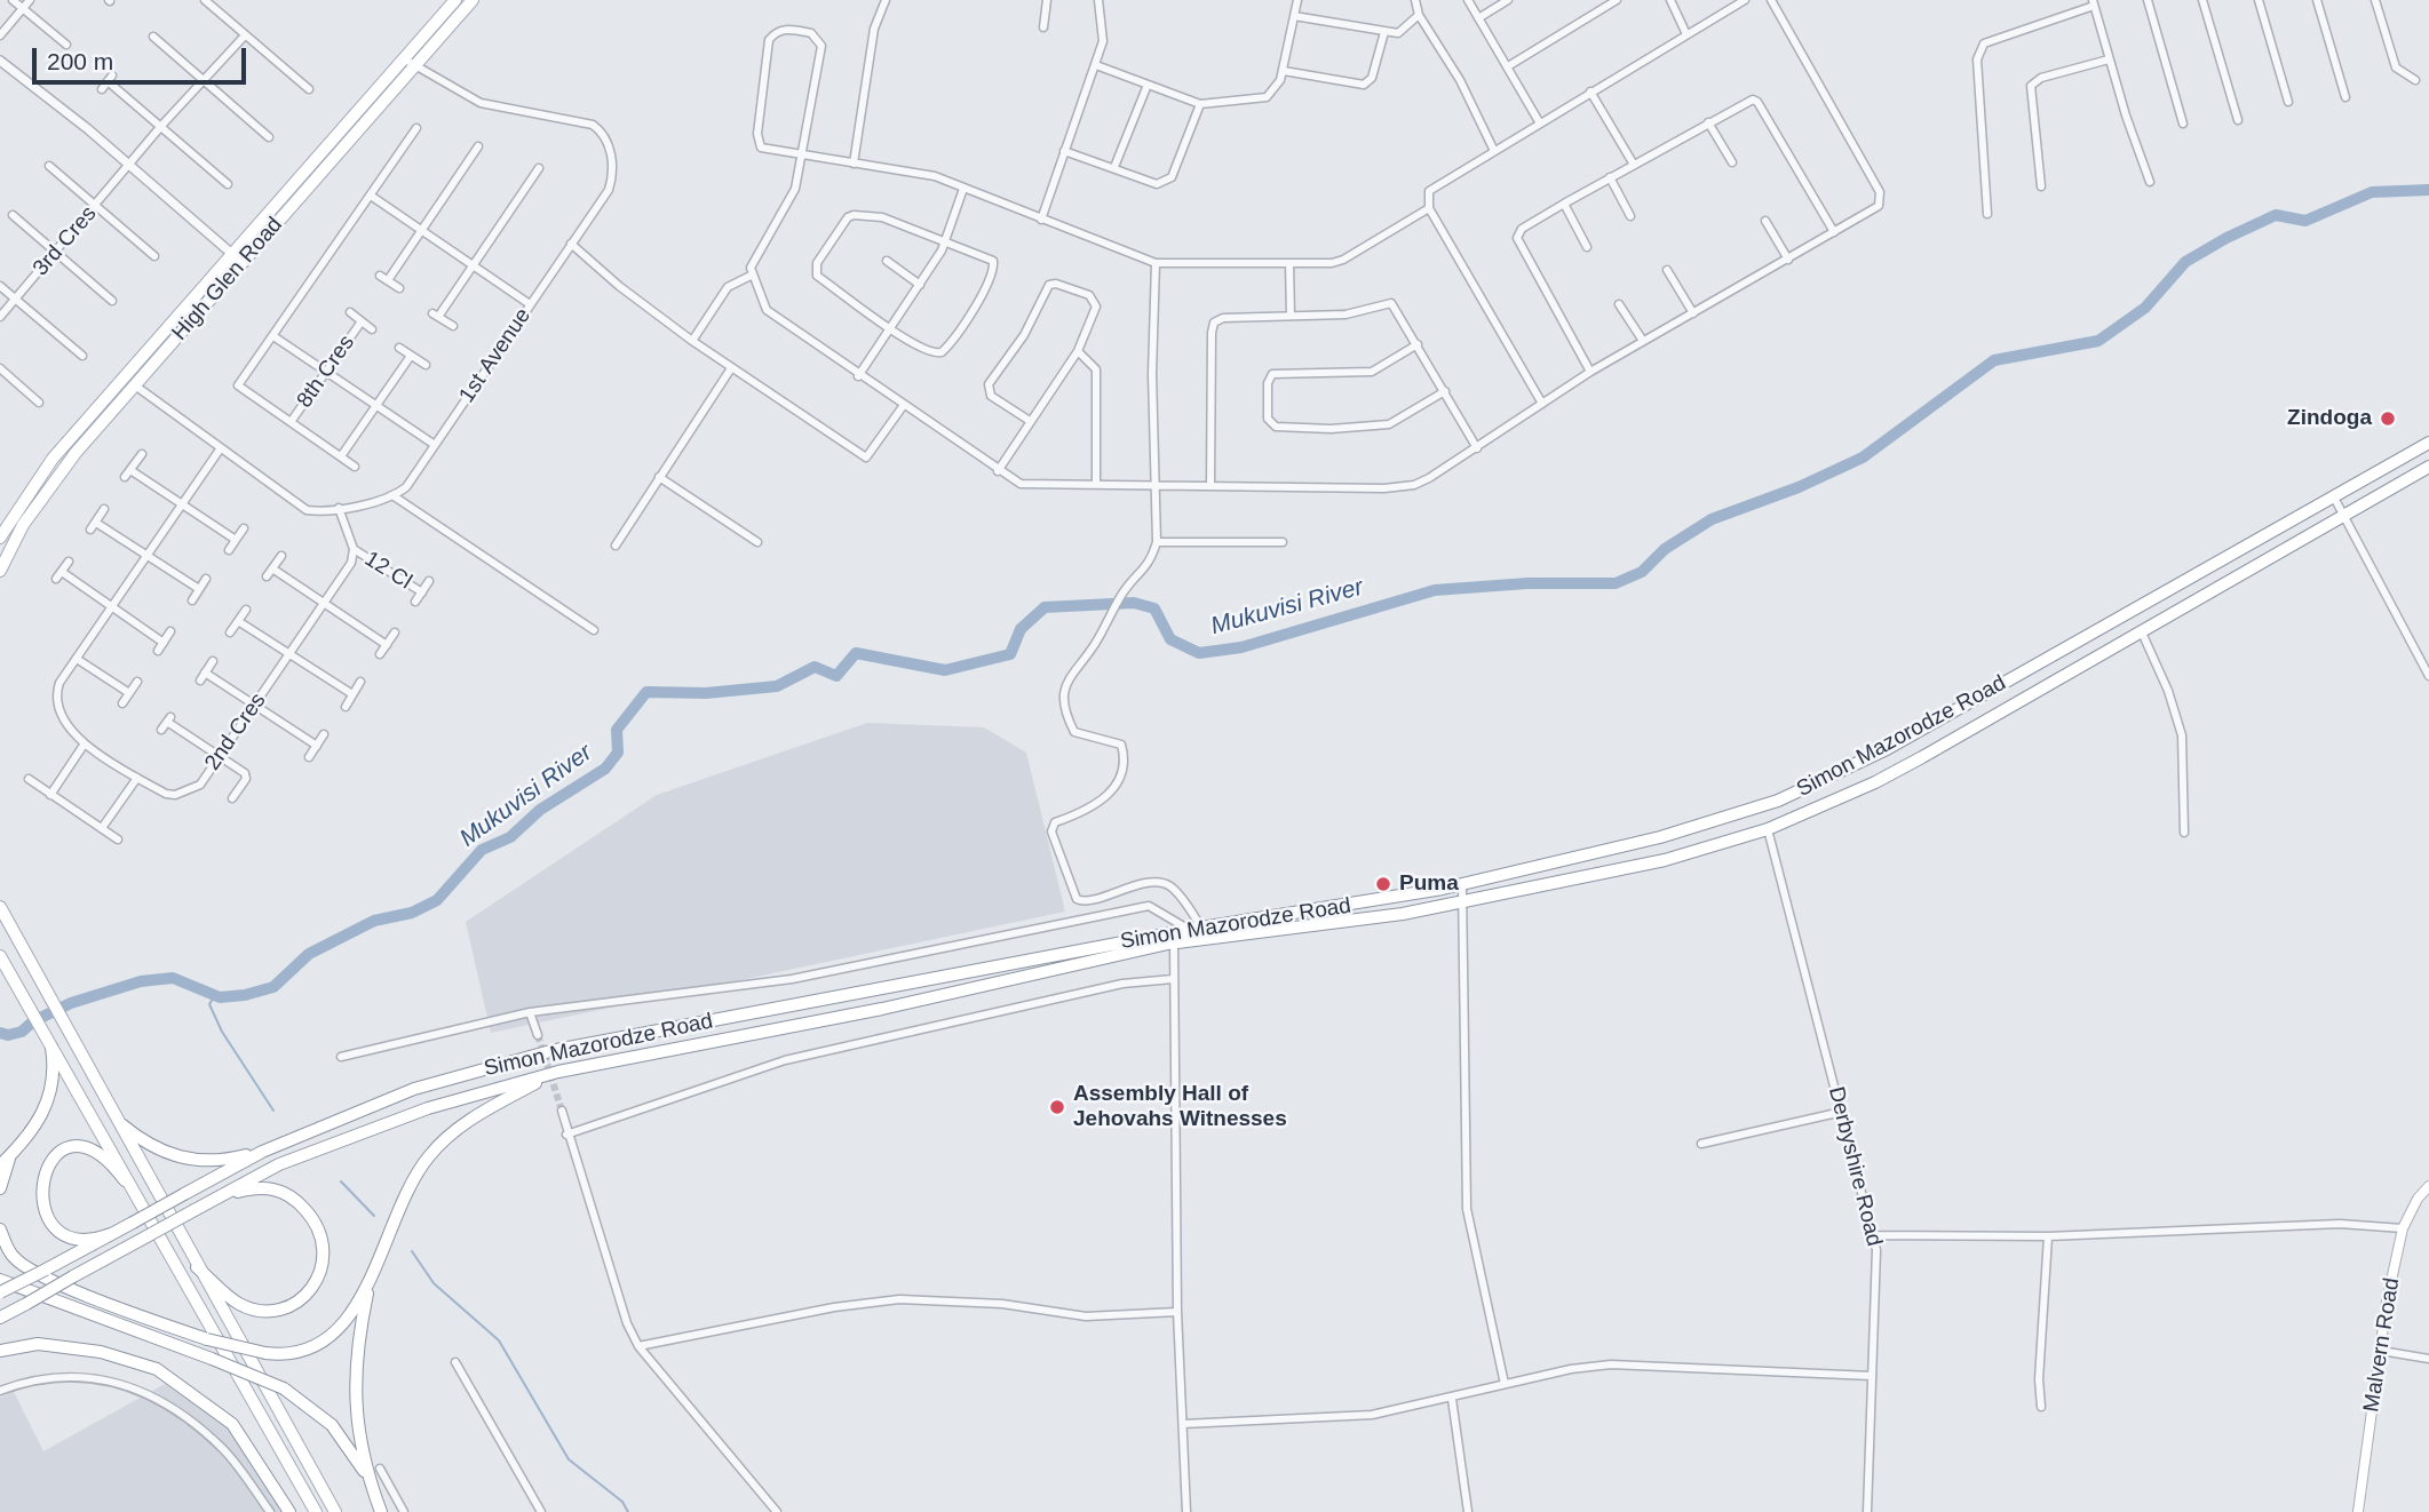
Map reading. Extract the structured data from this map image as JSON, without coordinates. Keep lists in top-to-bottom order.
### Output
{
  "streets": {
    "main road": ["High Glen Road", "Simon Mazorodze Road", "Malvern Road"],
    "street": [
      "3rd Cres",
      "1st Avenue",
      "8th Cres",
      "12 Cl",
      "2nd Cres",
      "Derbyshire Road"
    ]
  },
  "crossings": [
    ["High Glen Road", "1st Avenue"],
    ["12 Cl", "2nd Cres"],
    ["Simon Mazorodze Road", "Derbyshire Road"]
  ],
  "water": ["Mukuvisi River"],
  "places": ["Zindoga", "Puma", "Assembly Hall of Jehovahs Witnesses"],
  "scale_bar": "200 m"
}
